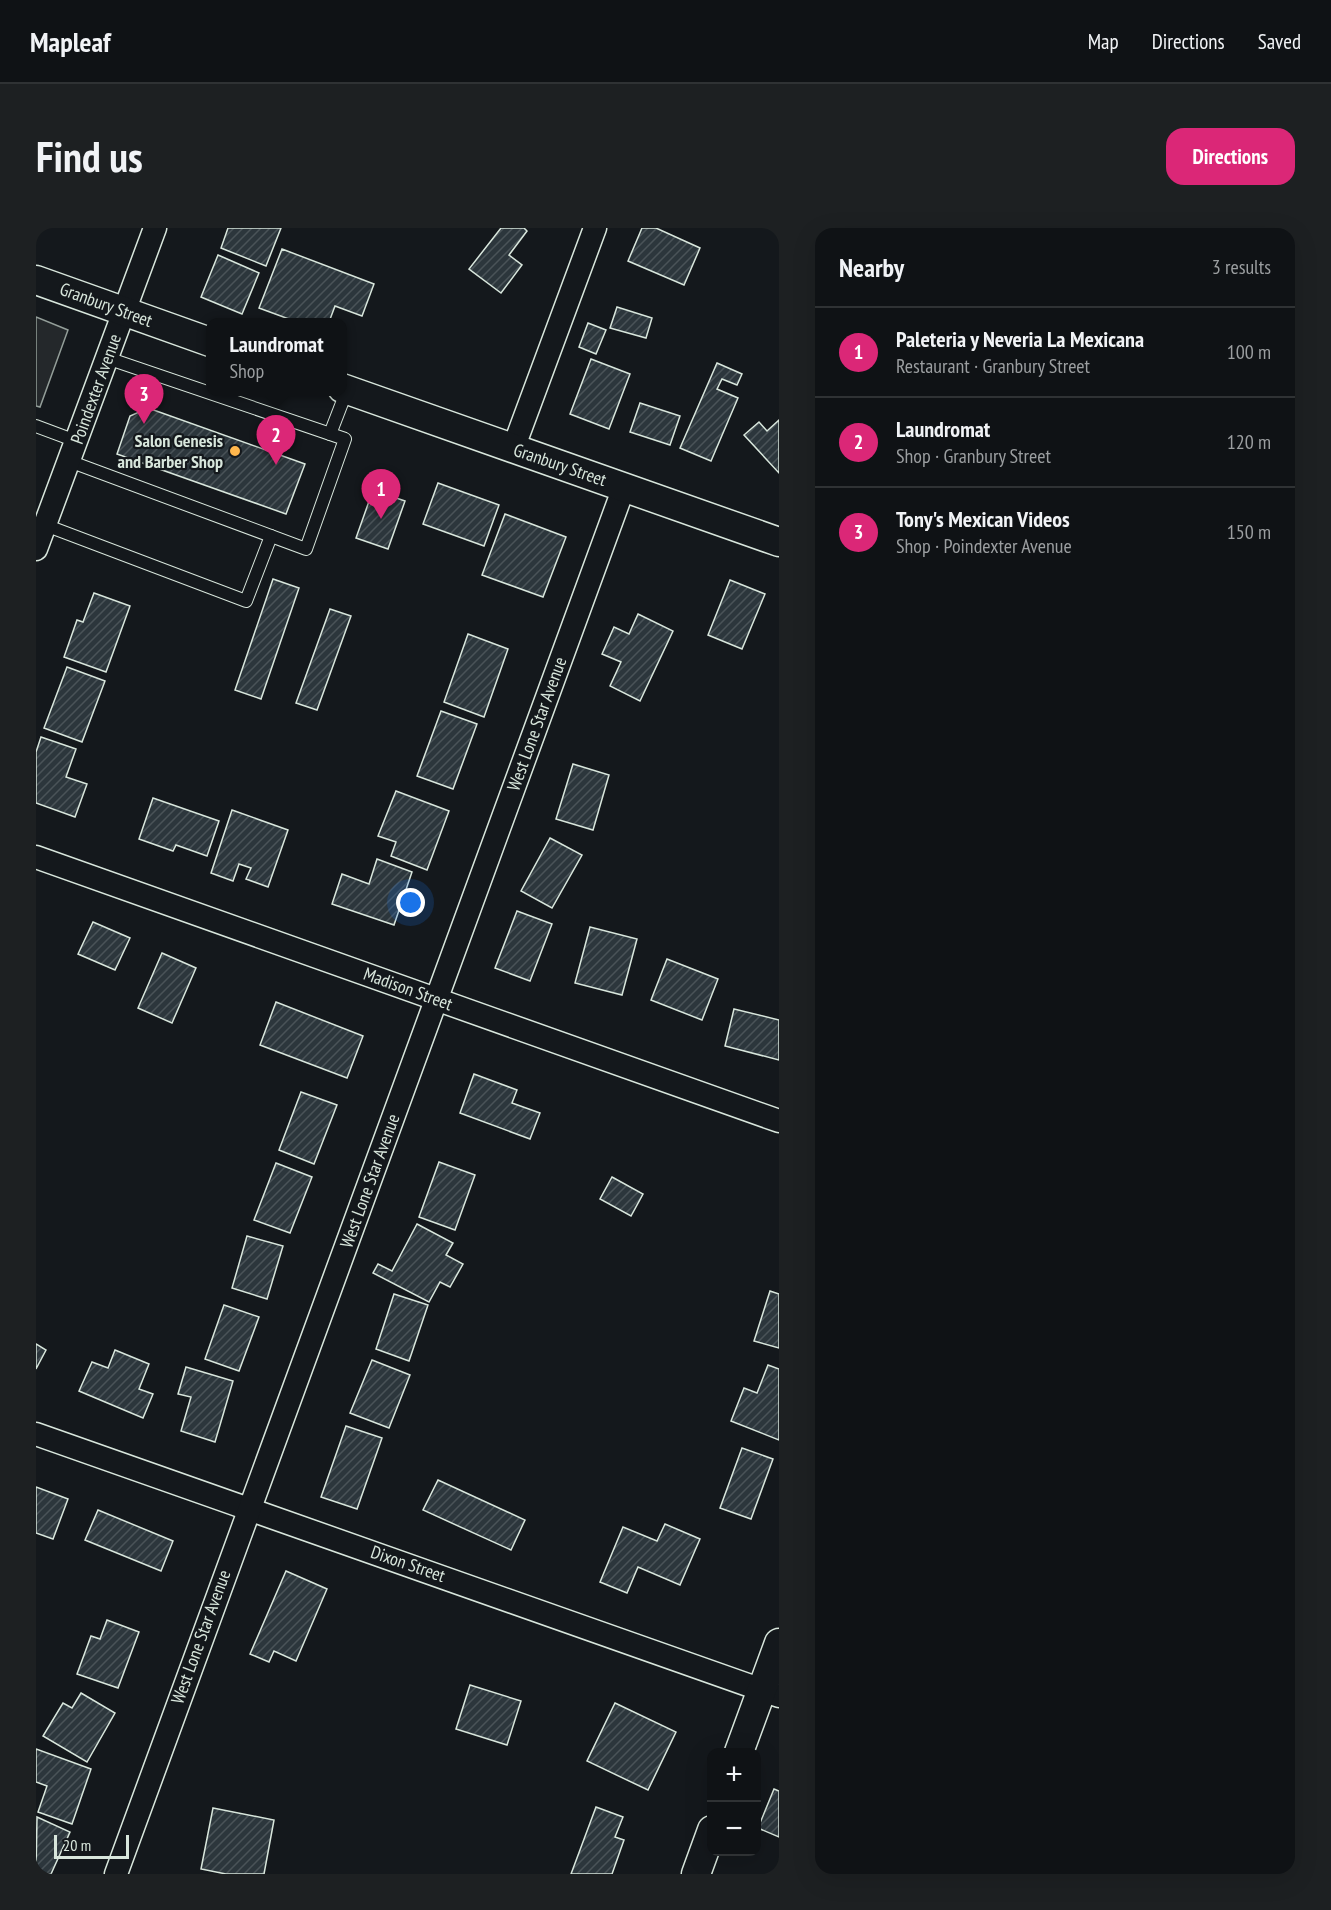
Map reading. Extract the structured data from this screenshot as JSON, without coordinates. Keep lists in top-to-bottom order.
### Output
{
  "streets": {
    "street": [
      "Granbury Street",
      "Poindexter Avenue",
      "West Lone Star Avenue",
      "Madison Street",
      "Dixon Street"
    ]
  },
  "crossings": [
    ["Granbury Street", "Poindexter Avenue"],
    ["Granbury Street", "West Lone Star Avenue"],
    ["West Lone Star Avenue", "Madison Street"],
    ["West Lone Star Avenue", "Dixon Street"]
  ],
  "places": ["Salon Genesis and Barber Shop"],
  "scale_bar": "20 m",
  "page": {
    "header": "Mapleaf",
    "nav": ["Map", "Directions", "Saved"],
    "buttons": "Directions",
    "title": "Find us",
    "heading": ["Nearby", "3 results"],
    "list": [
      {
        "mark": "1",
        "name": "Paleteria y Neveria La Mexicana",
        "note": "Restaurant · Granbury Street",
        "value": "100 m"
      },
      {
        "mark": "2",
        "name": "Laundromat",
        "note": "Shop · Granbury Street",
        "value": "120 m"
      },
      {
        "mark": "3",
        "name": "Tony's Mexican Videos",
        "note": "Shop · Poindexter Avenue",
        "value": "150 m"
      }
    ],
    "popup": ["Laundromat", "Shop"],
    "pins": ["3", "2", "1"],
    "map_buttons": ["+", "−"],
    "scale": "20 m"
  }
}
